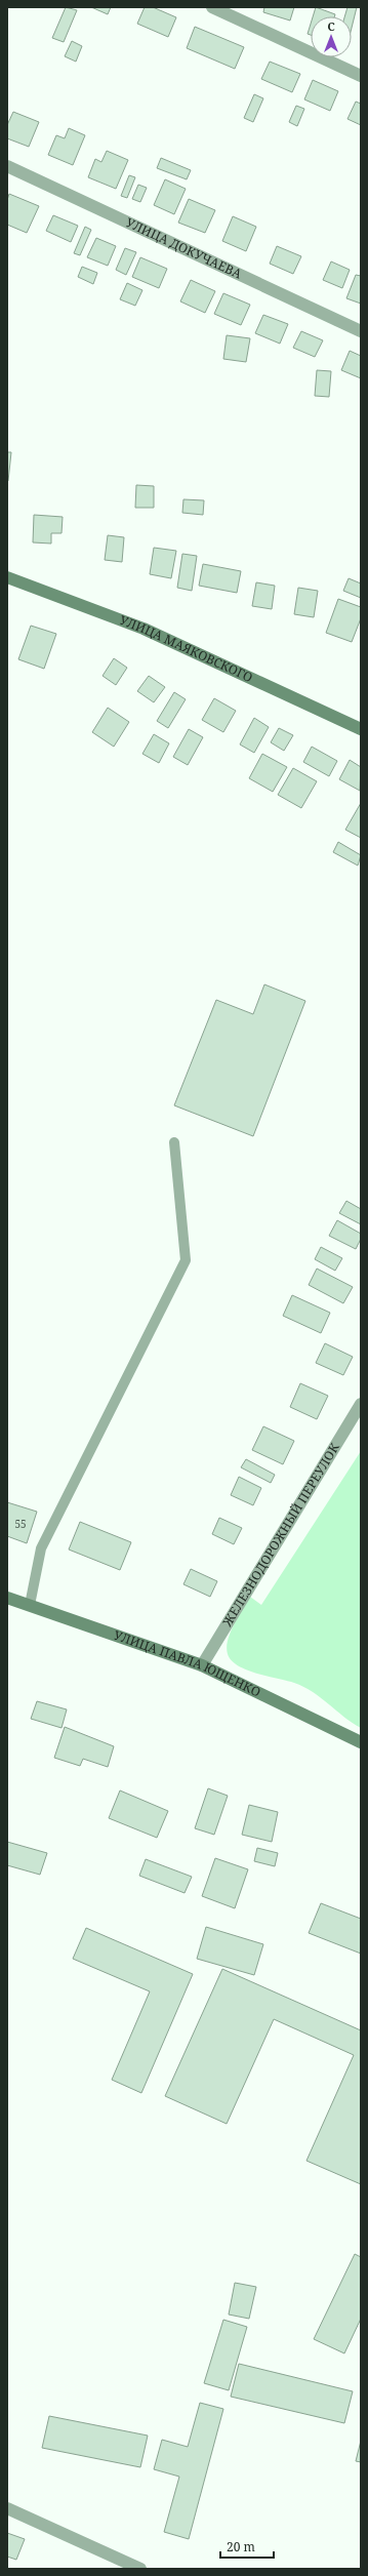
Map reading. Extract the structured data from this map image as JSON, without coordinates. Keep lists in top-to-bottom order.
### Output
{
  "streets": {
    "street": [
      "УЛИЦА ДОКУЧАЕВА",
      "УЛИЦА МАЯКОВСКОГО",
      "ЖЕЛЕЗНОДОРОЖНЫЙ ПЕРЕУЛОК",
      "УЛИЦА ПАВЛА ЮЩЕНКО"
    ]
  },
  "crossings": [
    ["ЖЕЛЕЗНОДОРОЖНЫЙ ПЕРЕУЛОК", "УЛИЦА ПАВЛА ЮЩЕНКО"]
  ],
  "house_numbers": ["55"],
  "scale_bar": "20 m",
  "north": "top"
}
